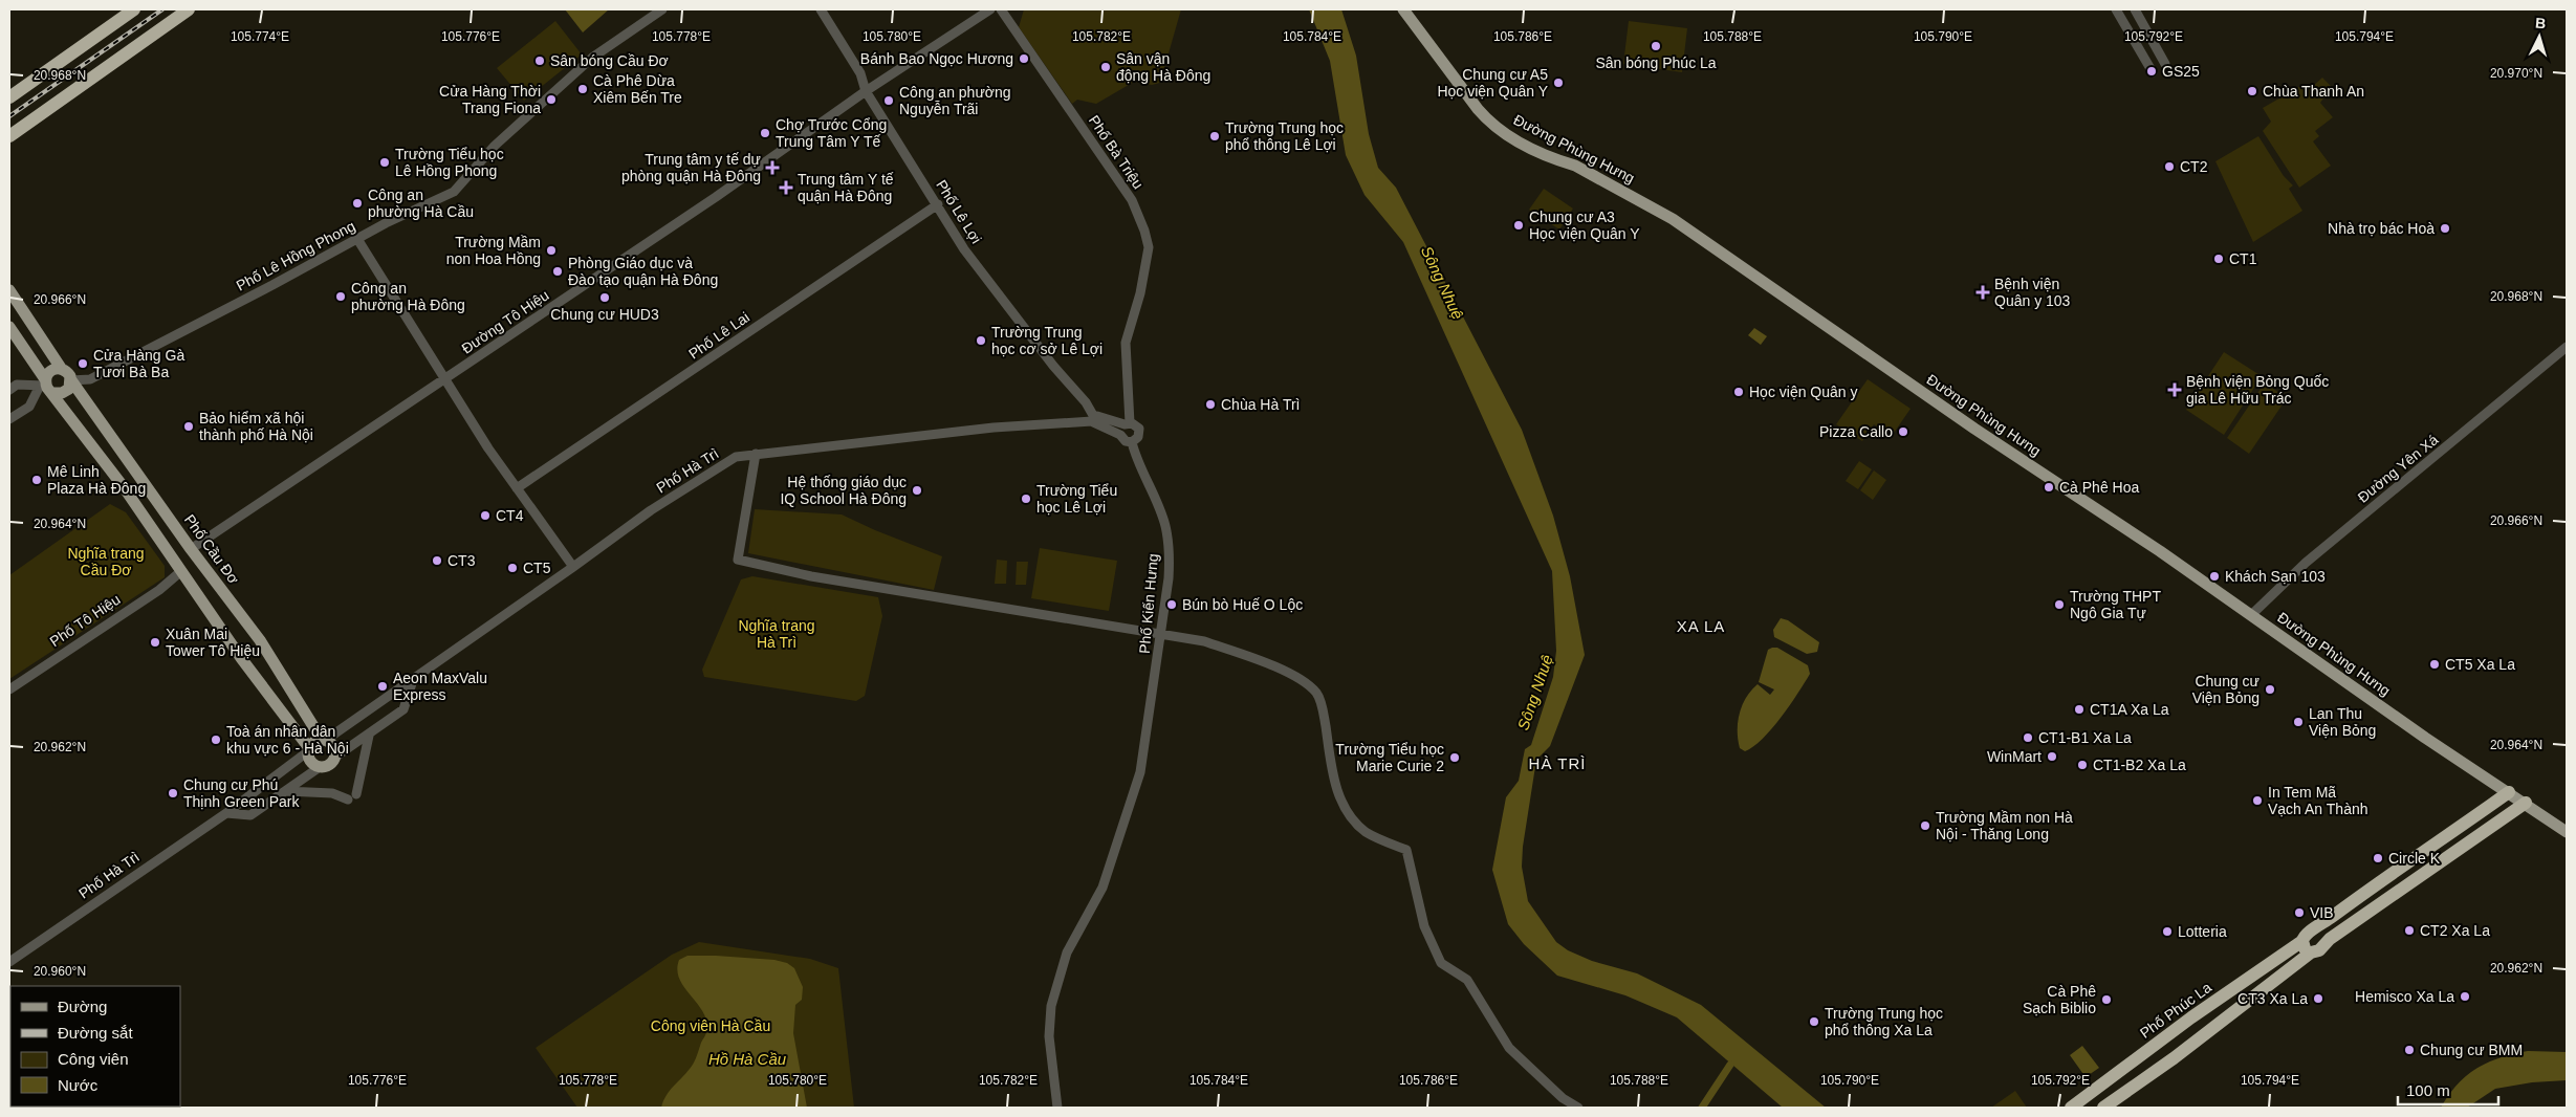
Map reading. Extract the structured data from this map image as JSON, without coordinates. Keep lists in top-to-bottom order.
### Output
{
  "streets": {
    "highway": ["Phố Phúc La"],
    "main road": ["Đường Phùng Hưng", "Phố Cầu Đơ", "Phố Tô Hiệu"],
    "street": [
      "Phố Bà Triệu",
      "Phố Lê Lợi",
      "Phố Lê Hồng Phong",
      "Đường Tô Hiệu",
      "Phố Lê Lai",
      "Đường Yên Xá",
      "Phố Hà Trì",
      "Phố Kiến Hưng"
    ]
  },
  "crossings": [
    ["Đường Phùng Hưng", "Đường Yên Xá"],
    ["Phố Bà Triệu", "Phố Kiến Hưng"],
    ["Phố Lê Lợi", "Đường Tô Hiệu"],
    ["Phố Lê Lợi", "Phố Lê Lai"],
    ["Phố Lê Lợi", "Phố Hà Trì"],
    ["Phố Lê Hồng Phong", "Phố Cầu Đơ"],
    ["Đường Tô Hiệu", "Phố Cầu Đơ"],
    ["Đường Tô Hiệu", "Phố Tô Hiệu"],
    ["Phố Hà Trì", "Phố Cầu Đơ"],
    ["Phố Cầu Đơ", "Phố Tô Hiệu"]
  ],
  "districts": ["XA LA", "HÀ TRÌ"],
  "water": ["Sông Nhuệ", "Hồ Hà Cầu"],
  "parks": ["Nghĩa trang Cầu Đơ", "Nghĩa trang Hà Trì", "Công viên Hà Cầu"],
  "places": {
    "other": [
      "Sân bóng Phúc La",
      "Bánh Bao Ngọc Hương",
      "Sân bóng Cầu Đơ",
      "Sân vận động Hà Đông",
      "GS25",
      "Chung cư A5 Học viện Quân Y",
      "Cà Phê Dừa Xiêm Bến Tre",
      "Chùa Thanh An",
      "Cửa Hàng Thời Trang Fiona",
      "Công an phường Nguyễn Trãi",
      "Chợ Trước Cổng Trung Tâm Y Tế",
      "Trường Trung học phổ thông Lê Lợi",
      "Trường Tiểu học Lê Hồng Phong",
      "CT2",
      "Công an phường Hà Cầu",
      "Chung cư A3 Học viện Quân Y",
      "Nhà trọ bác Hoà",
      "Trường Mầm non Hoa Hồng",
      "CT1",
      "Phòng Giáo dục và Đào tạo quận Hà Đông",
      "Công an phường Hà Đông",
      "Chung cư HUD3",
      "Trường Trung học cơ sở Lê Lợi",
      "Cửa Hàng Gà Tươi Bà Ba",
      "Học viện Quân y",
      "Chùa Hà Trì",
      "Bảo hiểm xã hội thành phố Hà Nội",
      "Pizza Callo",
      "Mê Linh Plaza Hà Đông",
      "Cà Phê Hoa",
      "Hệ thống giáo dục IQ School Hà Đông",
      "Trường Tiểu học Lê Lợi",
      "CT4",
      "CT3",
      "CT5",
      "Khách Sạn 103",
      "Bún bò Huế O Lộc",
      "Trường THPT Ngô Gia Tự",
      "Xuân Mai Tower Tô Hiệu",
      "CT5 Xa La",
      "Aeon MaxValu Express",
      "Chung cư Viện Bỏng",
      "CT1A Xa La",
      "Lan Thu Viện Bỏng",
      "CT1-B1 Xa La",
      "Toà án nhân dân khu vực 6 - Hà Nội",
      "WinMart",
      "Trường Tiểu học Marie Curie 2",
      "CT1-B2 Xa La",
      "Chung cư Phú Thịnh Green Park",
      "In Tem Mã Vạch An Thành",
      "Trường Mầm non Hà Nội - Thăng Long",
      "Circle K",
      "VIB",
      "CT2 Xa La",
      "Lotteria",
      "Hemisco Xa La",
      "CT3 Xa La",
      "Cà Phê Sạch Biblio",
      "Trường Trung học phổ thông Xa La",
      "Chung cư BMM"
    ],
    "health": [
      "Trung tâm y tế dự phòng quận Hà Đông",
      "Trung tâm Y tế quận Hà Đông",
      "Bệnh viện Quân y 103",
      "Bệnh viện Bỏng Quốc gia Lê Hữu Trác"
    ]
  },
  "legend": [
    "Đường",
    "Đường sắt",
    "Công viên",
    "Nước"
  ],
  "scale_bar": "100 m",
  "north": "top",
  "coordinates": [
    "105.774°E",
    "105.776°E",
    "105.778°E",
    "105.780°E",
    "105.782°E",
    "105.784°E",
    "105.786°E",
    "105.788°E",
    "105.790°E",
    "105.792°E",
    "105.794°E",
    "20.970°N",
    "20.968°N",
    "20.966°N",
    "20.964°N",
    "20.962°N",
    "20.960°N"
  ]
}
